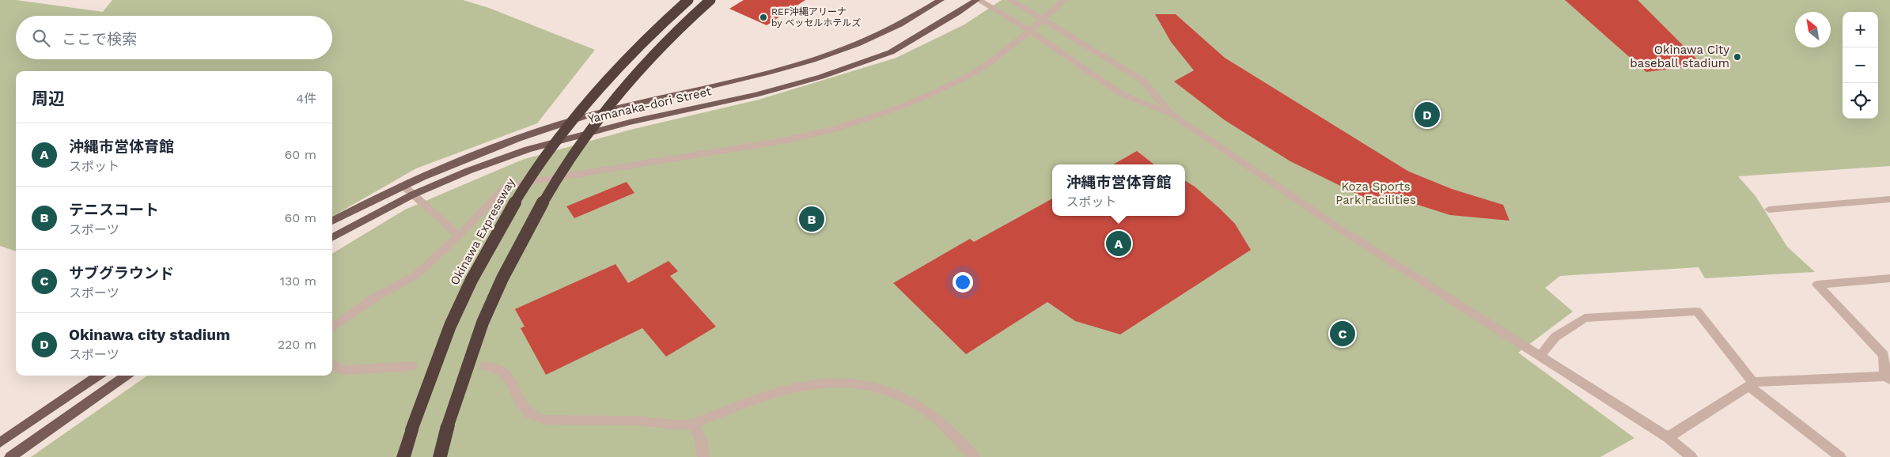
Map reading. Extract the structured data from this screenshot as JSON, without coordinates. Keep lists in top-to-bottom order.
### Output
{
  "streets": {
    "highway": ["Okinawa Expressway"],
    "main road": ["Yamanaka-dori Street"]
  },
  "parks": ["Koza Sports Park Facilities"],
  "places": ["REF沖縄アリーナ by ベッセルホテルズ", "Okinawa City baseball stadium"],
  "north": "top left",
  "page": {
    "map_buttons": ["+", "−"],
    "search": "ここで検索",
    "heading": ["周辺", "4件"],
    "pins": [
      "D",
      "B",
      "A",
      "C"
    ],
    "list": [
      {
        "mark": "A",
        "name": "沖縄市営体育館",
        "note": "スポット",
        "value": "60 m"
      },
      {
        "mark": "B",
        "name": "テニスコート",
        "note": "スポーツ",
        "value": "60 m"
      },
      {
        "mark": "C",
        "name": "サブグラウンド",
        "note": "スポーツ",
        "value": "130 m"
      },
      {
        "mark": "D",
        "name": "Okinawa city stadium",
        "note": "スポーツ",
        "value": "220 m"
      }
    ],
    "popup": ["沖縄市営体育館", "スポット"]
  }
}
